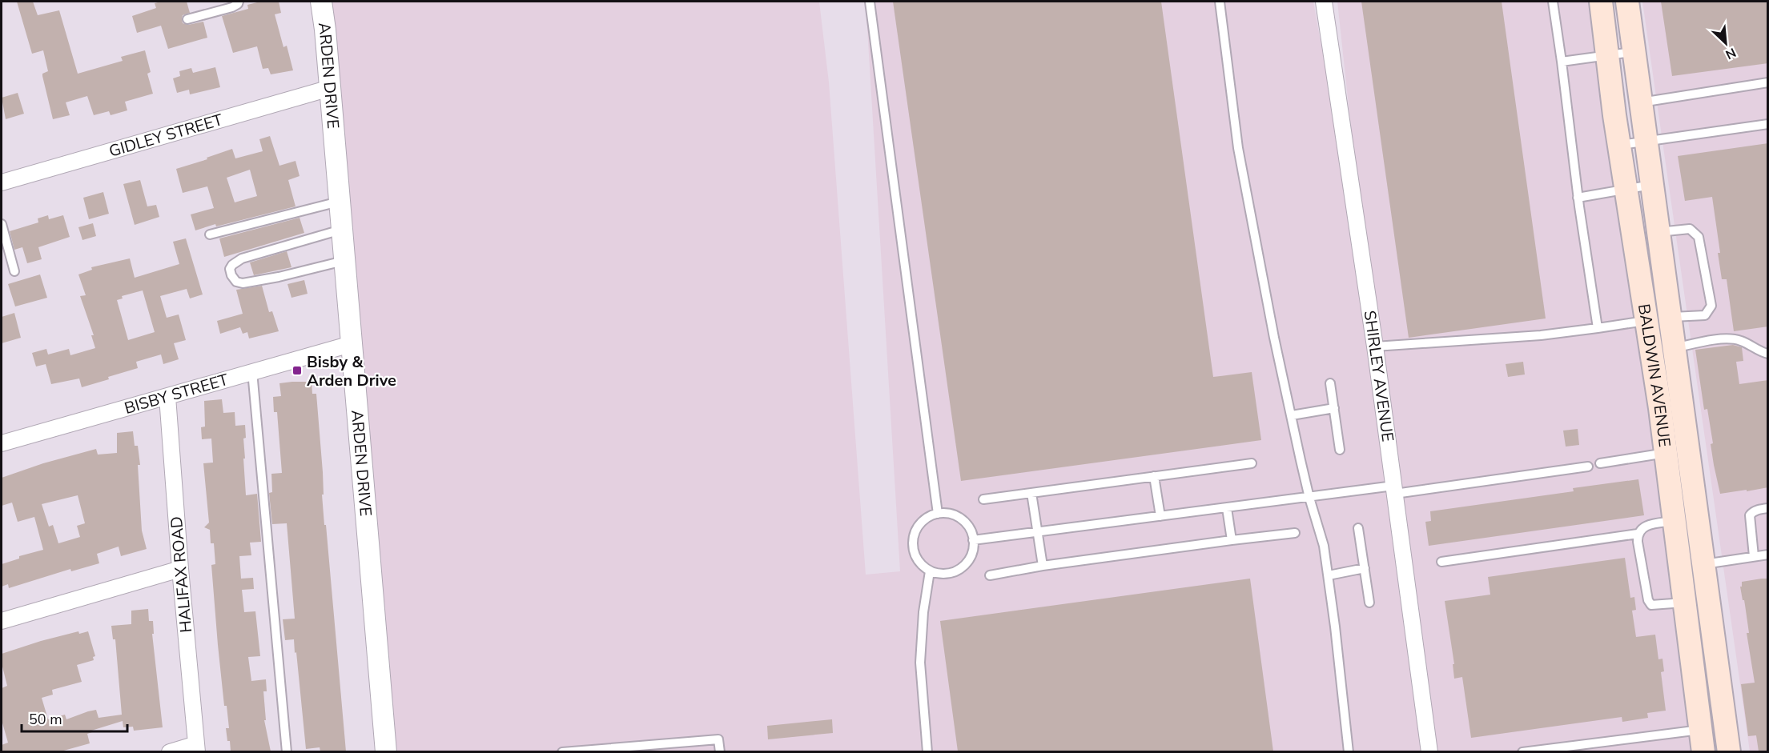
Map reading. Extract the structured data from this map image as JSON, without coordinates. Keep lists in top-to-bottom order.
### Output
{
  "streets": {
    "main road": ["BALDWIN AVENUE"],
    "street": [
      "ARDEN DRIVE",
      "GIDLEY STREET",
      "SHIRLEY AVENUE",
      "BISBY STREET",
      "HALIFAX ROAD"
    ]
  },
  "crossings": [
    ["ARDEN DRIVE", "GIDLEY STREET"],
    ["ARDEN DRIVE", "BISBY STREET"],
    ["BISBY STREET", "HALIFAX ROAD"]
  ],
  "places": {
    "transit": ["Bisby & Arden Drive"]
  },
  "scale_bar": "50 m",
  "north": "bottom right"
}
